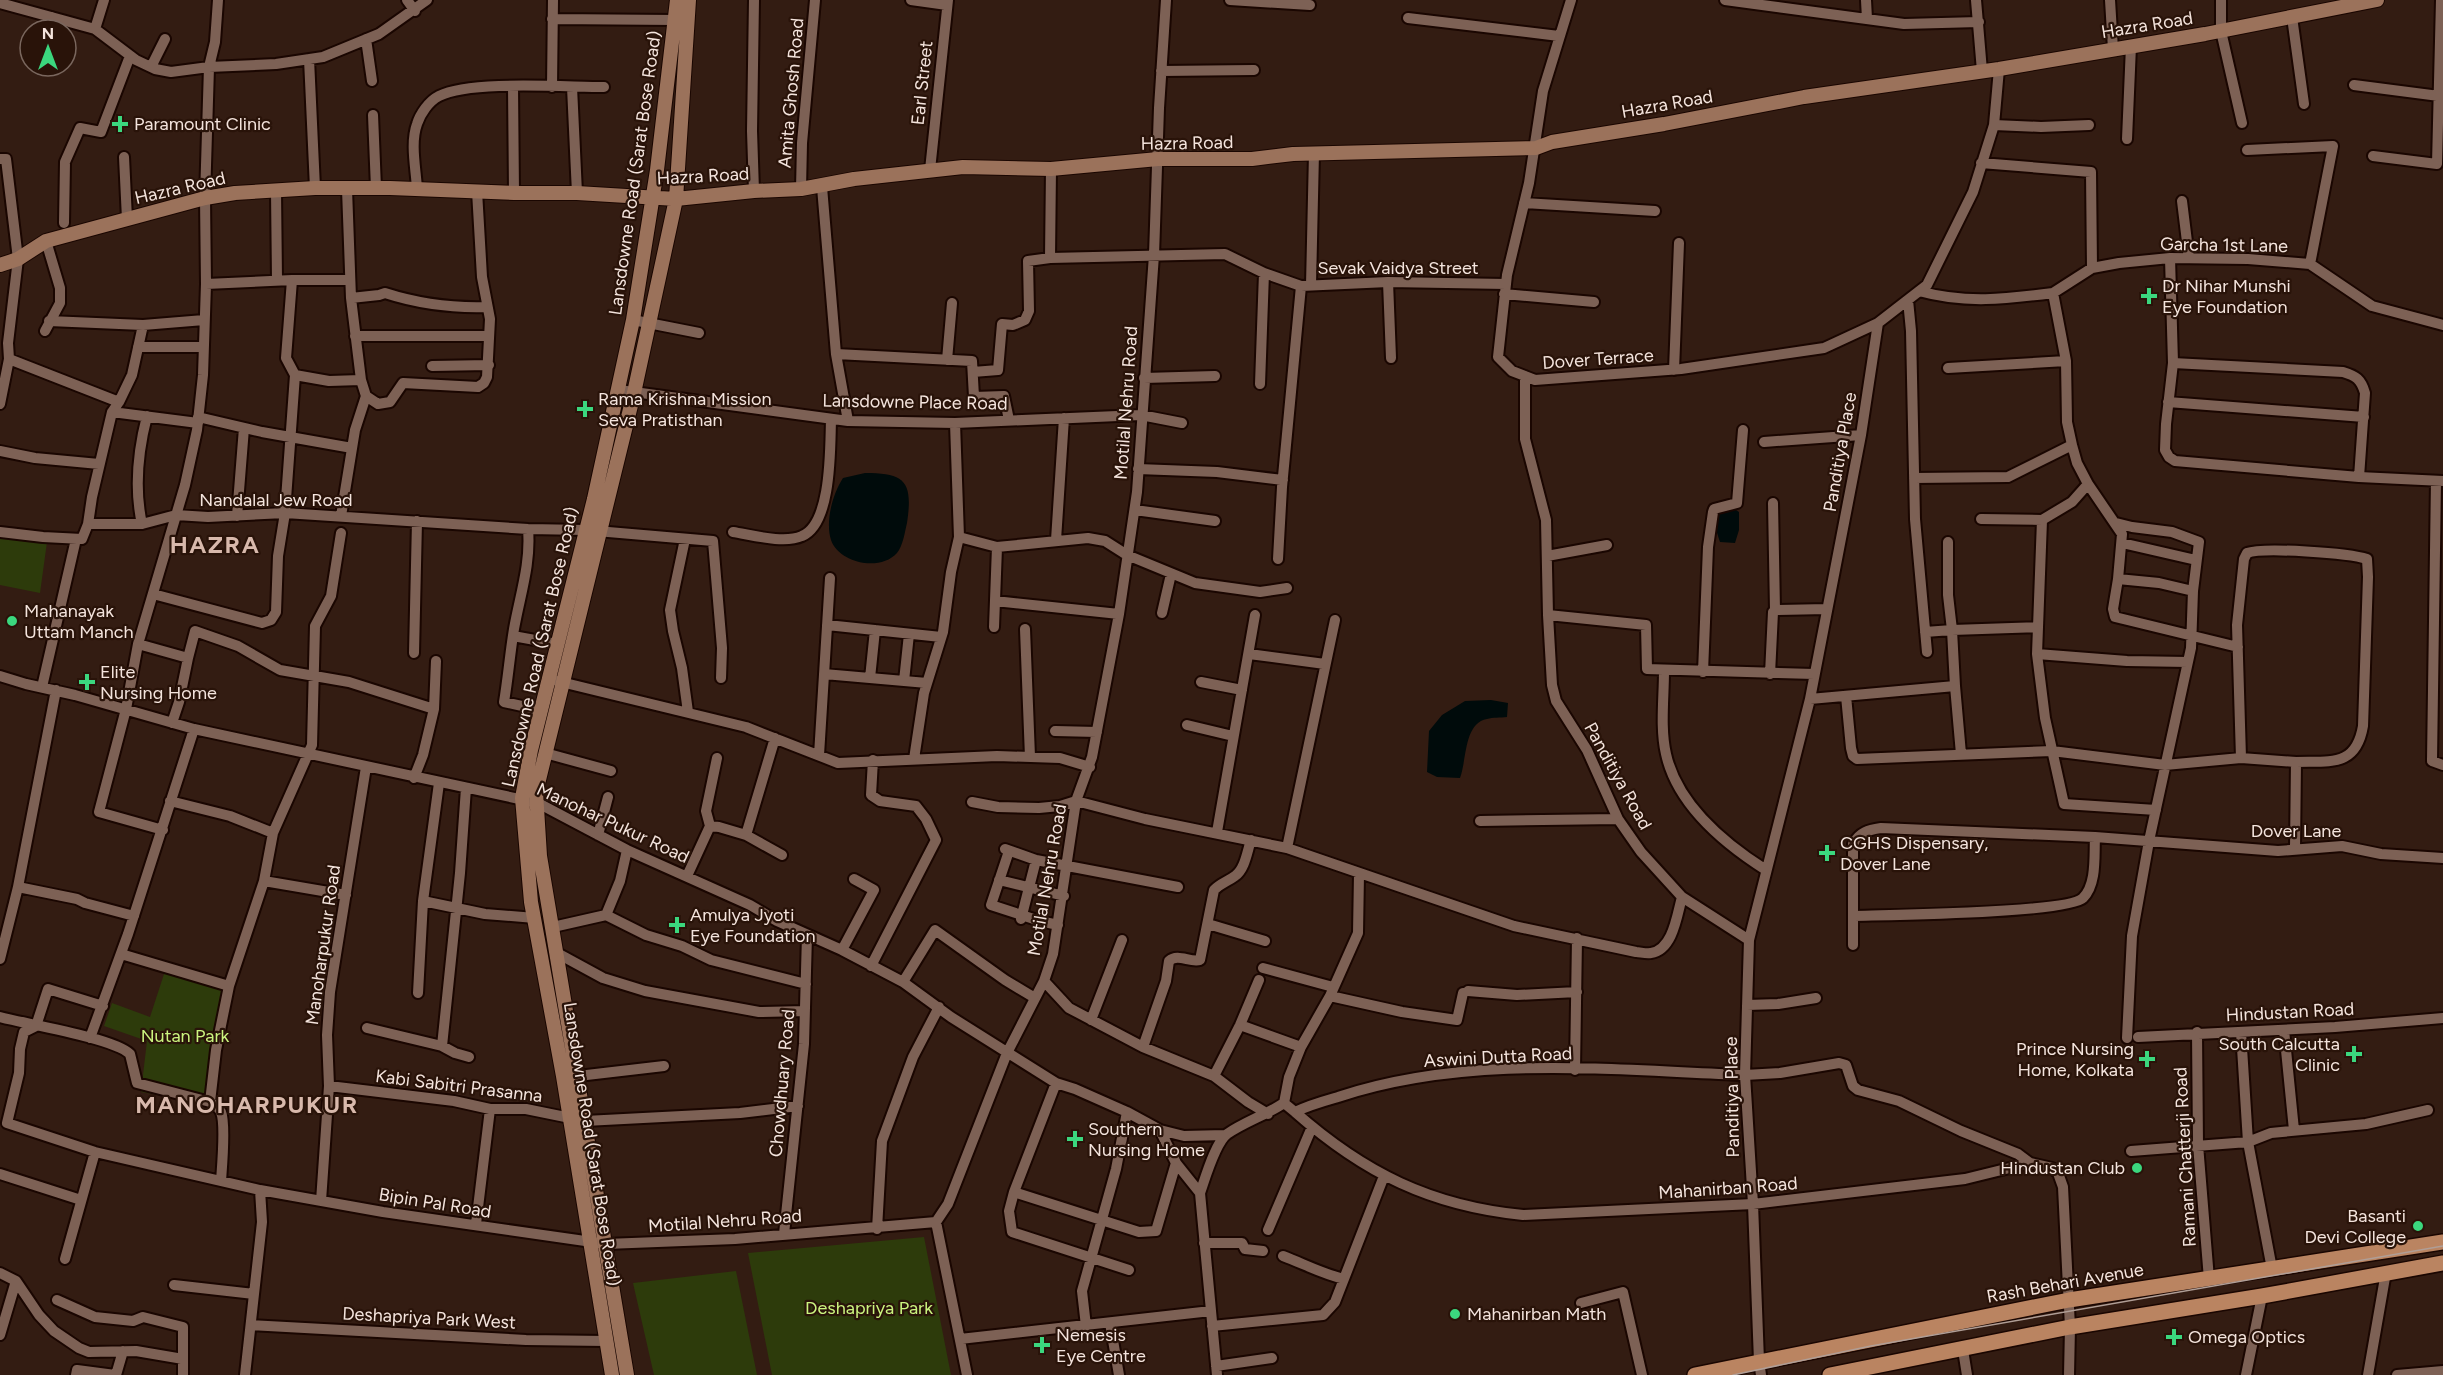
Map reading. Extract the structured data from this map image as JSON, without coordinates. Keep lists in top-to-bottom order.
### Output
{
  "streets": {
    "main road": ["Hazra Road", "Lansdowne Road (Sarat Bose Road)", "Rash Behari Avenue"],
    "street": [
      "Earl Street",
      "Amita Ghosh Road",
      "Garcha 1st Lane",
      "Sevak Vaidya Street",
      "Dover Terrace",
      "Lansdowne Place Road",
      "Motilal Nehru Road",
      "Panditiya Place",
      "Nandalal Jew Road",
      "Panditiya Road",
      "Manohar Pukur Road",
      "Dover Lane",
      "Manoharpukur Road",
      "Hindustan Road",
      "Aswini Dutta Road",
      "Chowdhuary Road",
      "Kabi Sabitri Prasanna",
      "Ramani Chatterji Road",
      "Mahanirban Road",
      "Bipin Pal Road",
      "Deshapriya Park West"
    ]
  },
  "crossings": [
    ["Hazra Road", "Earl Street"],
    ["Hazra Road", "Amita Ghosh Road"],
    ["Hazra Road", "Lansdowne Road (Sarat Bose Road)"],
    ["Hazra Road", "Dover Terrace"],
    ["Hazra Road", "Motilal Nehru Road"],
    ["Lansdowne Road (Sarat Bose Road)", "Lansdowne Place Road"],
    ["Lansdowne Road (Sarat Bose Road)", "Motilal Nehru Road"],
    ["Lansdowne Road (Sarat Bose Road)", "Nandalal Jew Road"],
    ["Lansdowne Road (Sarat Bose Road)", "Manohar Pukur Road"],
    ["Lansdowne Road (Sarat Bose Road)", "Kabi Sabitri Prasanna"],
    ["Lansdowne Road (Sarat Bose Road)", "Bipin Pal Road"],
    ["Lansdowne Road (Sarat Bose Road)", "Deshapriya Park West"],
    ["Sevak Vaidya Street", "Dover Terrace"],
    ["Sevak Vaidya Street", "Motilal Nehru Road"],
    ["Dover Terrace", "Panditiya Place"],
    ["Dover Terrace", "Panditiya Road"],
    ["Lansdowne Place Road", "Motilal Nehru Road"],
    ["Motilal Nehru Road", "Manohar Pukur Road"],
    ["Motilal Nehru Road", "Chowdhuary Road"],
    ["Motilal Nehru Road", "Bipin Pal Road"],
    ["Panditiya Place", "Panditiya Road"],
    ["Panditiya Place", "Aswini Dutta Road"],
    ["Panditiya Place", "Mahanirban Road"],
    ["Panditiya Place", "Rash Behari Avenue"],
    ["Manohar Pukur Road", "Manoharpukur Road"],
    ["Manohar Pukur Road", "Chowdhuary Road"],
    ["Dover Lane", "Hindustan Road"],
    ["Manoharpukur Road", "Kabi Sabitri Prasanna"],
    ["Manoharpukur Road", "Bipin Pal Road"],
    ["Hindustan Road", "Ramani Chatterji Road"],
    ["Aswini Dutta Road", "Mahanirban Road"],
    ["Chowdhuary Road", "Kabi Sabitri Prasanna"],
    ["Ramani Chatterji Road", "Rash Behari Avenue"]
  ],
  "districts": ["HAZRA", "MANOHARPUKUR"],
  "parks": ["Nutan Park", "Deshapriya Park"],
  "places": {
    "health": [
      "Paramount Clinic",
      "Dr Nihar Munshi Eye Foundation",
      "Rama Krishna Mission Seva Pratisthan",
      "Elite Nursing Home",
      "CGHS Dispensary, Dover Lane",
      "Amulya Jyoti Eye Foundation",
      "South Calcutta Clinic",
      "Prince Nursing Home, Kolkata",
      "Southern Nursing Home",
      "Omega Optics",
      "Nemesis Eye Centre"
    ],
    "other": [
      "Mahanayak Uttam Manch",
      "Hindustan Club",
      "Basanti Devi College",
      "Mahanirban Math"
    ]
  },
  "north": "top"
}
